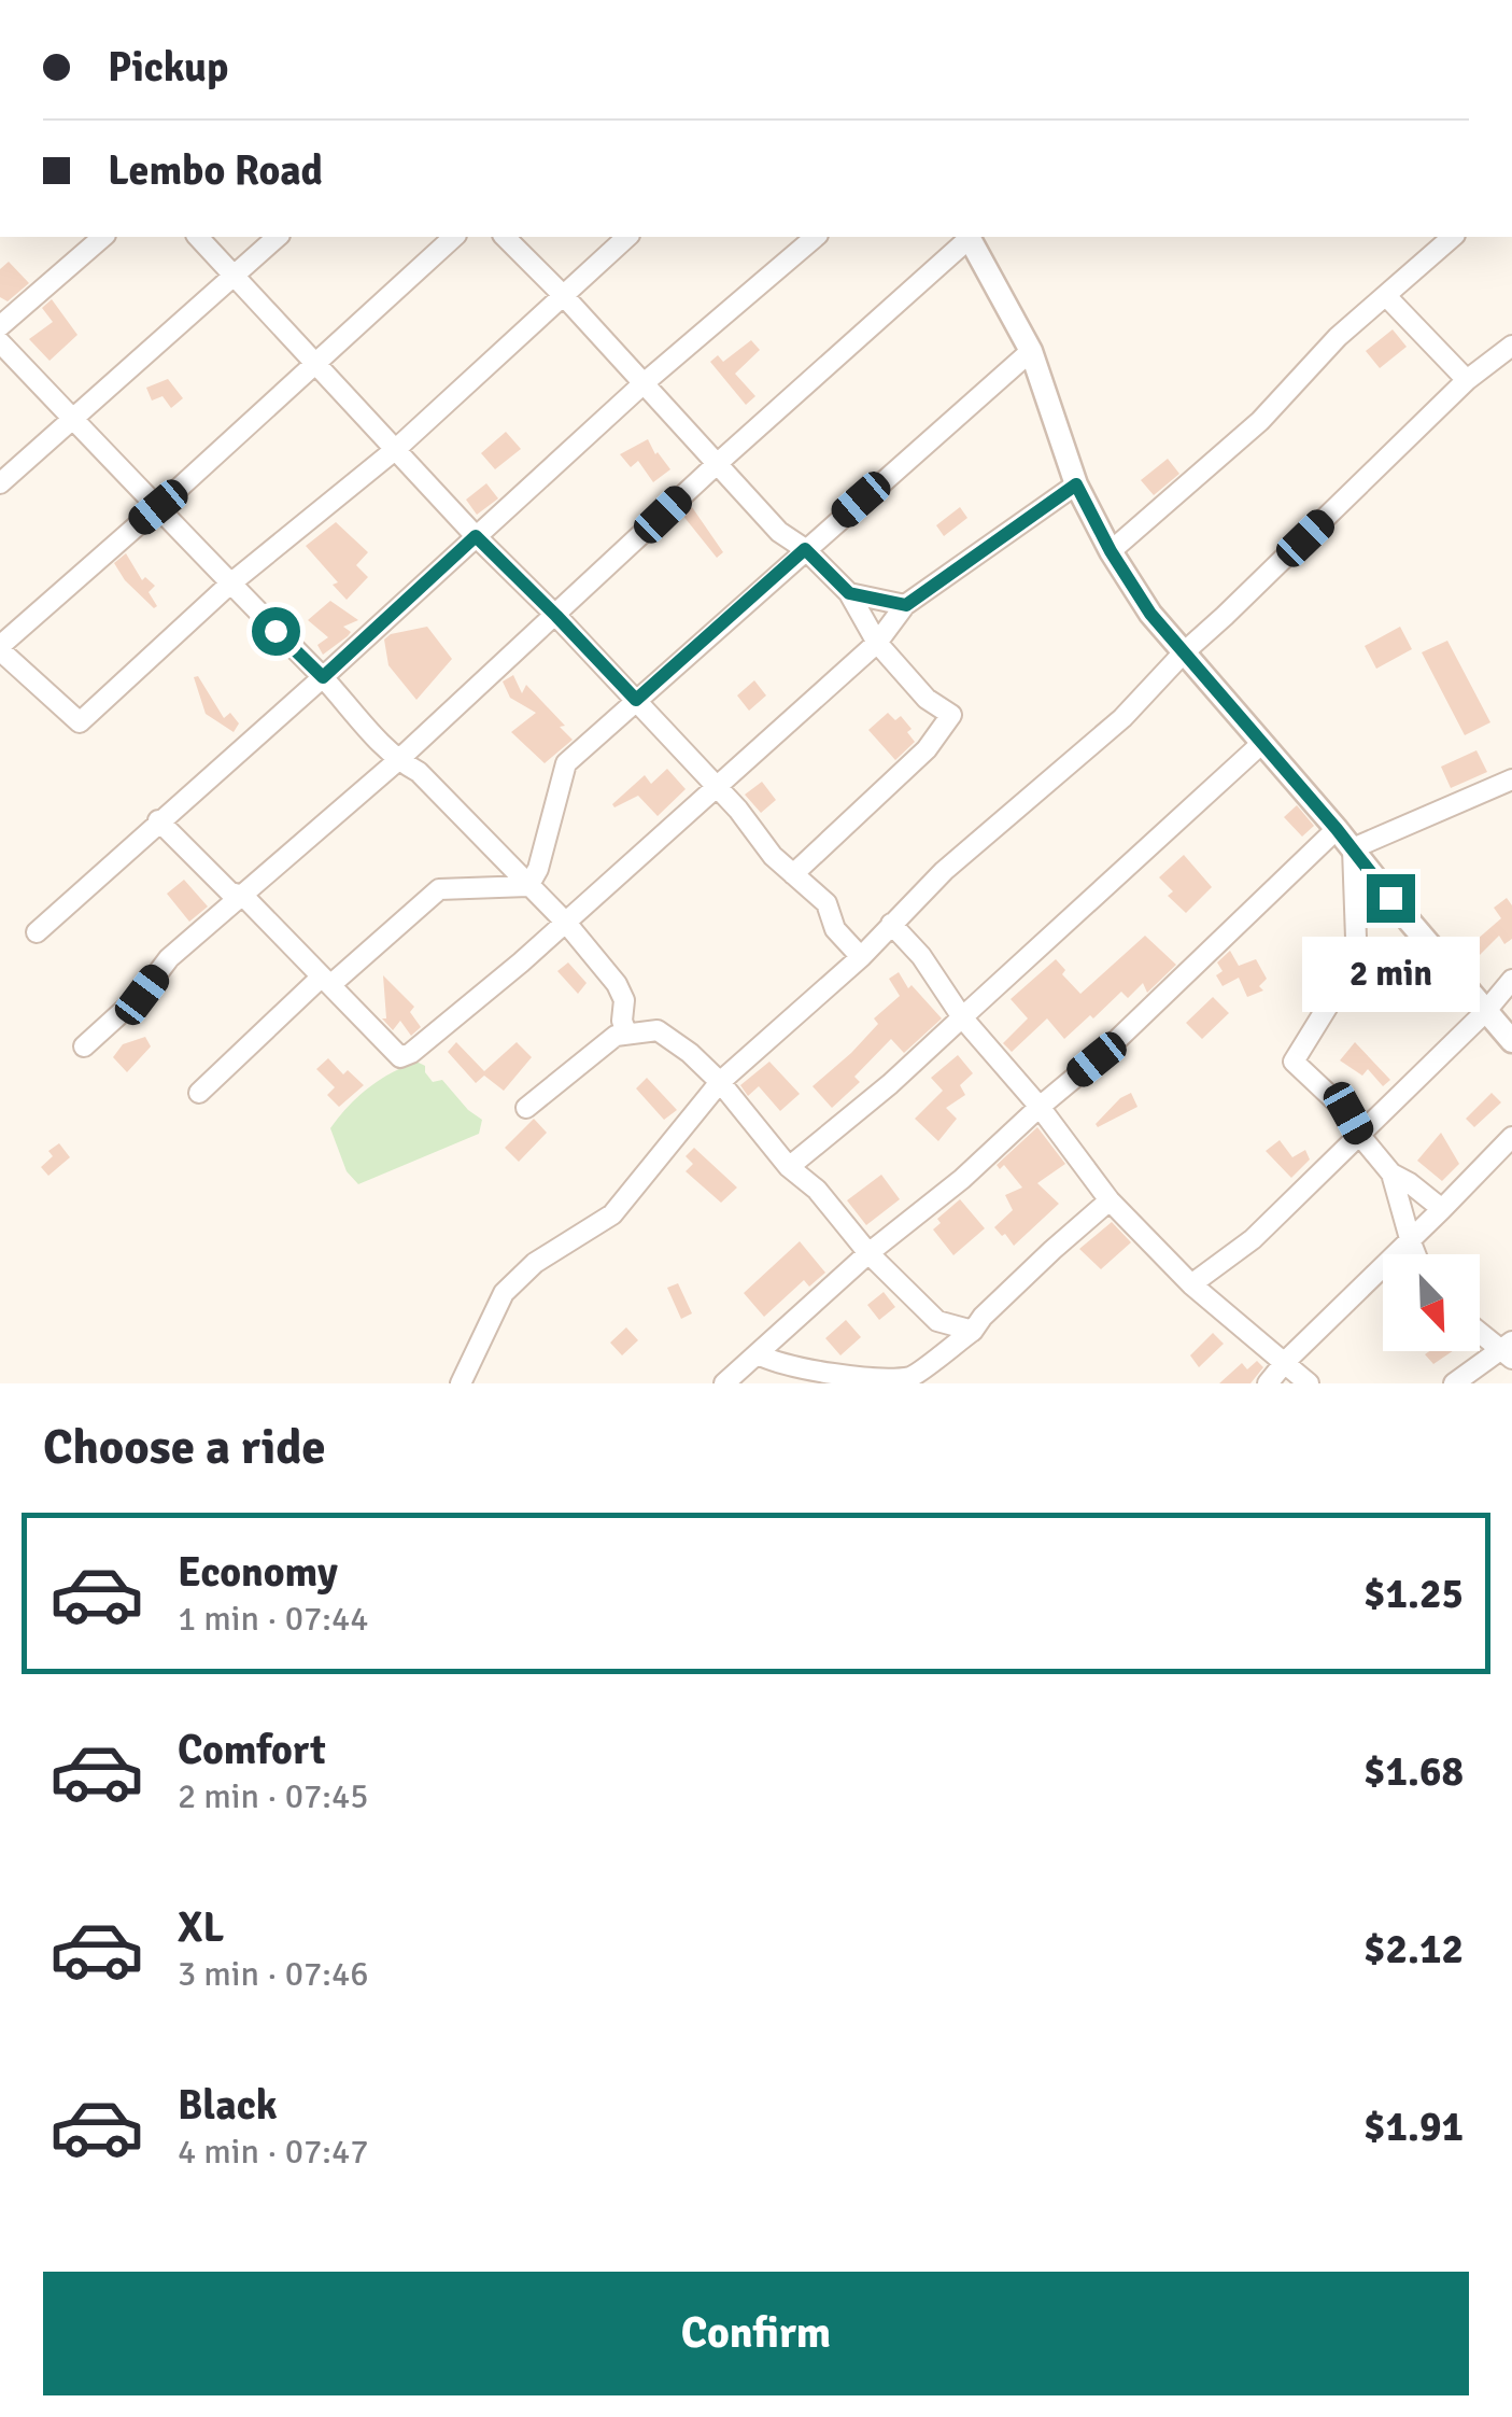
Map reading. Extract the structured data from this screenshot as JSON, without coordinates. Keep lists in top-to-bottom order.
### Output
{
  "north": "bottom right",
  "page": {
    "banner": ["Pickup", "Lembo Road"],
    "bubble": "2 min",
    "heading": "Choose a ride",
    "list": [
      {
        "name": "Economy",
        "note": "1 min · 07:44",
        "value": "$1.25"
      },
      {
        "name": "Comfort",
        "note": "2 min · 07:45",
        "value": "$1.68"
      },
      {
        "name": "XL",
        "note": "3 min · 07:46",
        "value": "$2.12"
      },
      {
        "name": "Black",
        "note": "4 min · 07:47",
        "value": "$1.91"
      }
    ],
    "buttons": "Confirm"
  }
}
